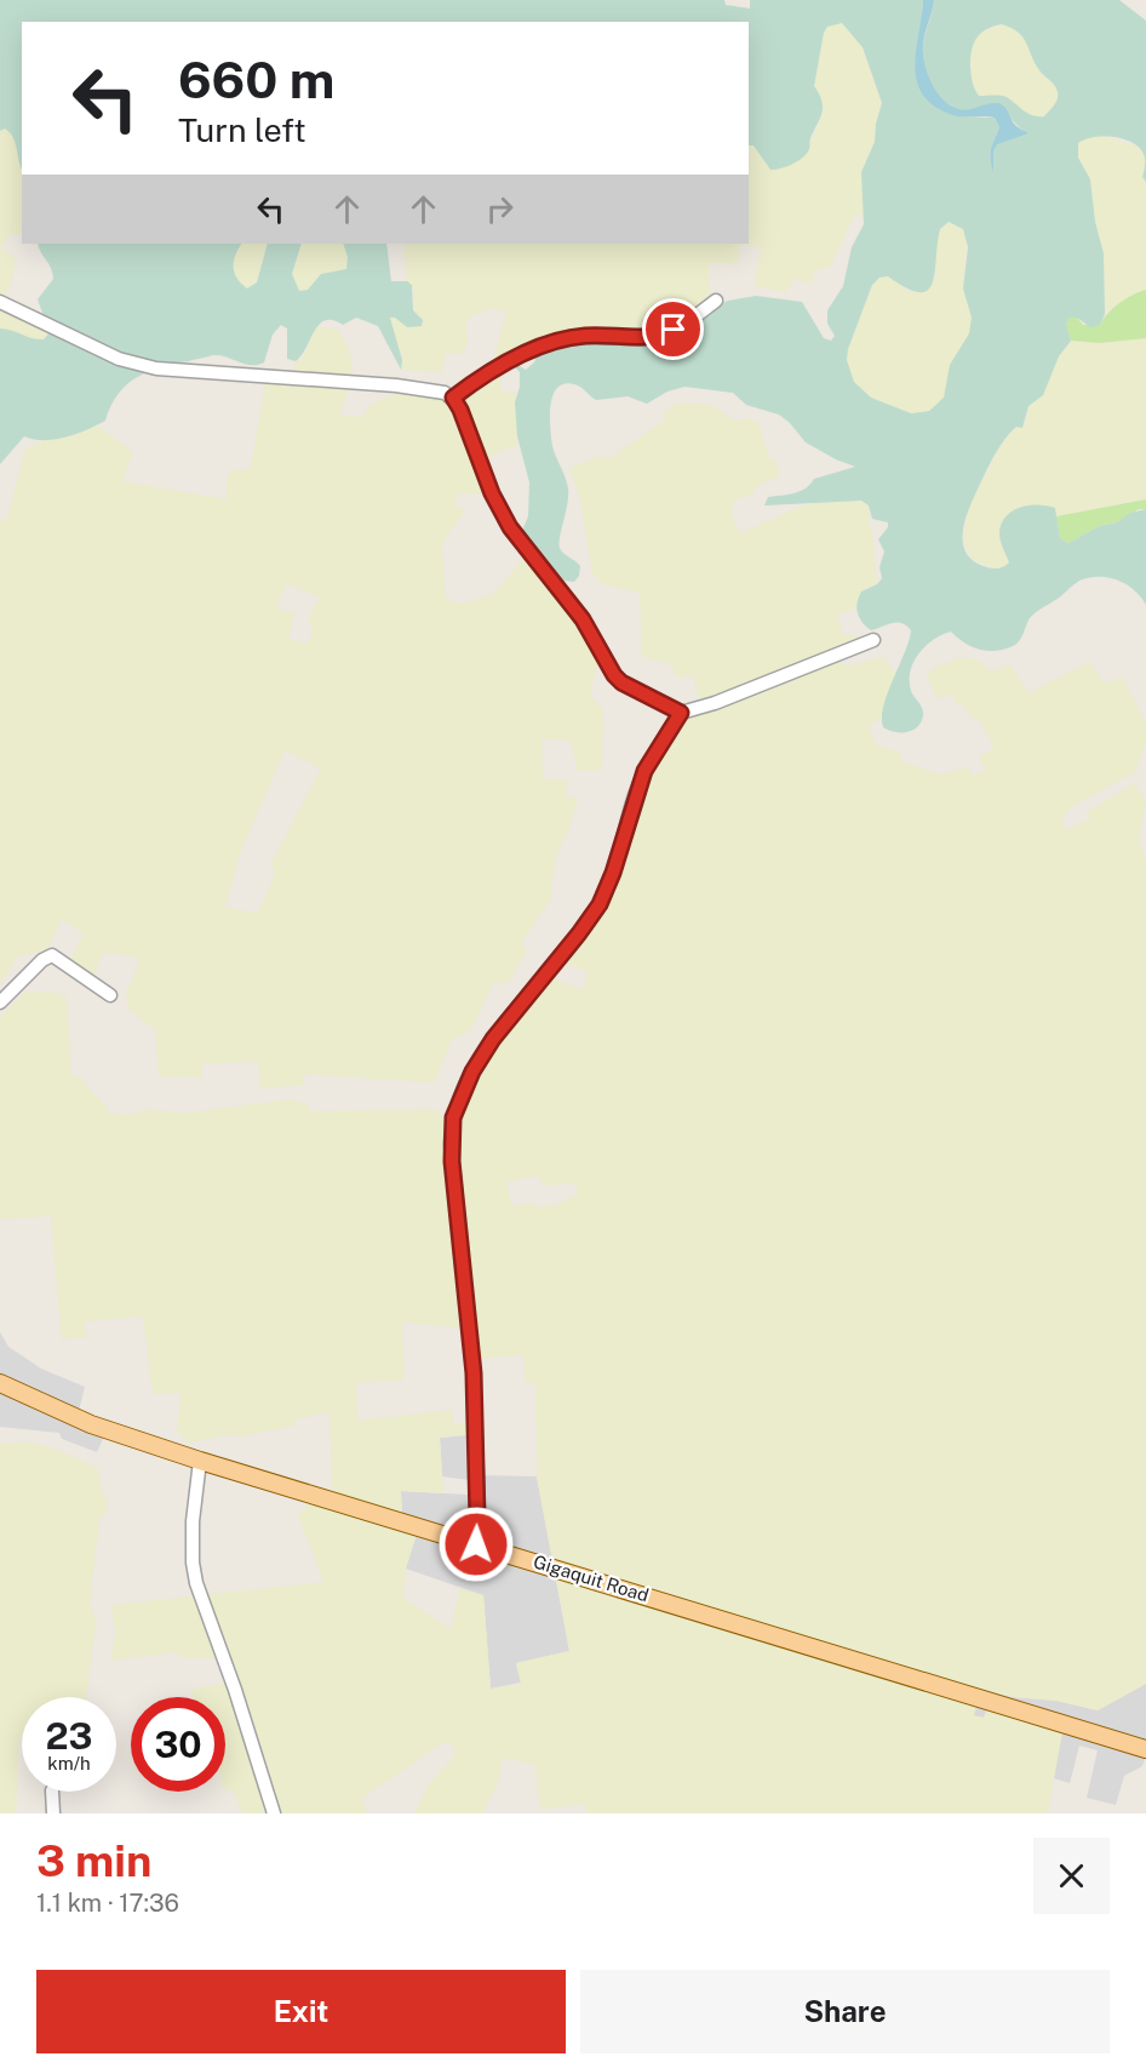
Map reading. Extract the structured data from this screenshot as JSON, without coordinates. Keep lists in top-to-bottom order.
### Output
{
  "streets": {
    "main road": ["Gigaquit Road"]
  },
  "page": {
    "turn": ["660 m", "Turn left"],
    "speed": "23 km/h",
    "limit": "30",
    "heading": ["3 min", "1.1 km · 17:36"],
    "buttons": ["Exit", "Share"]
  }
}
